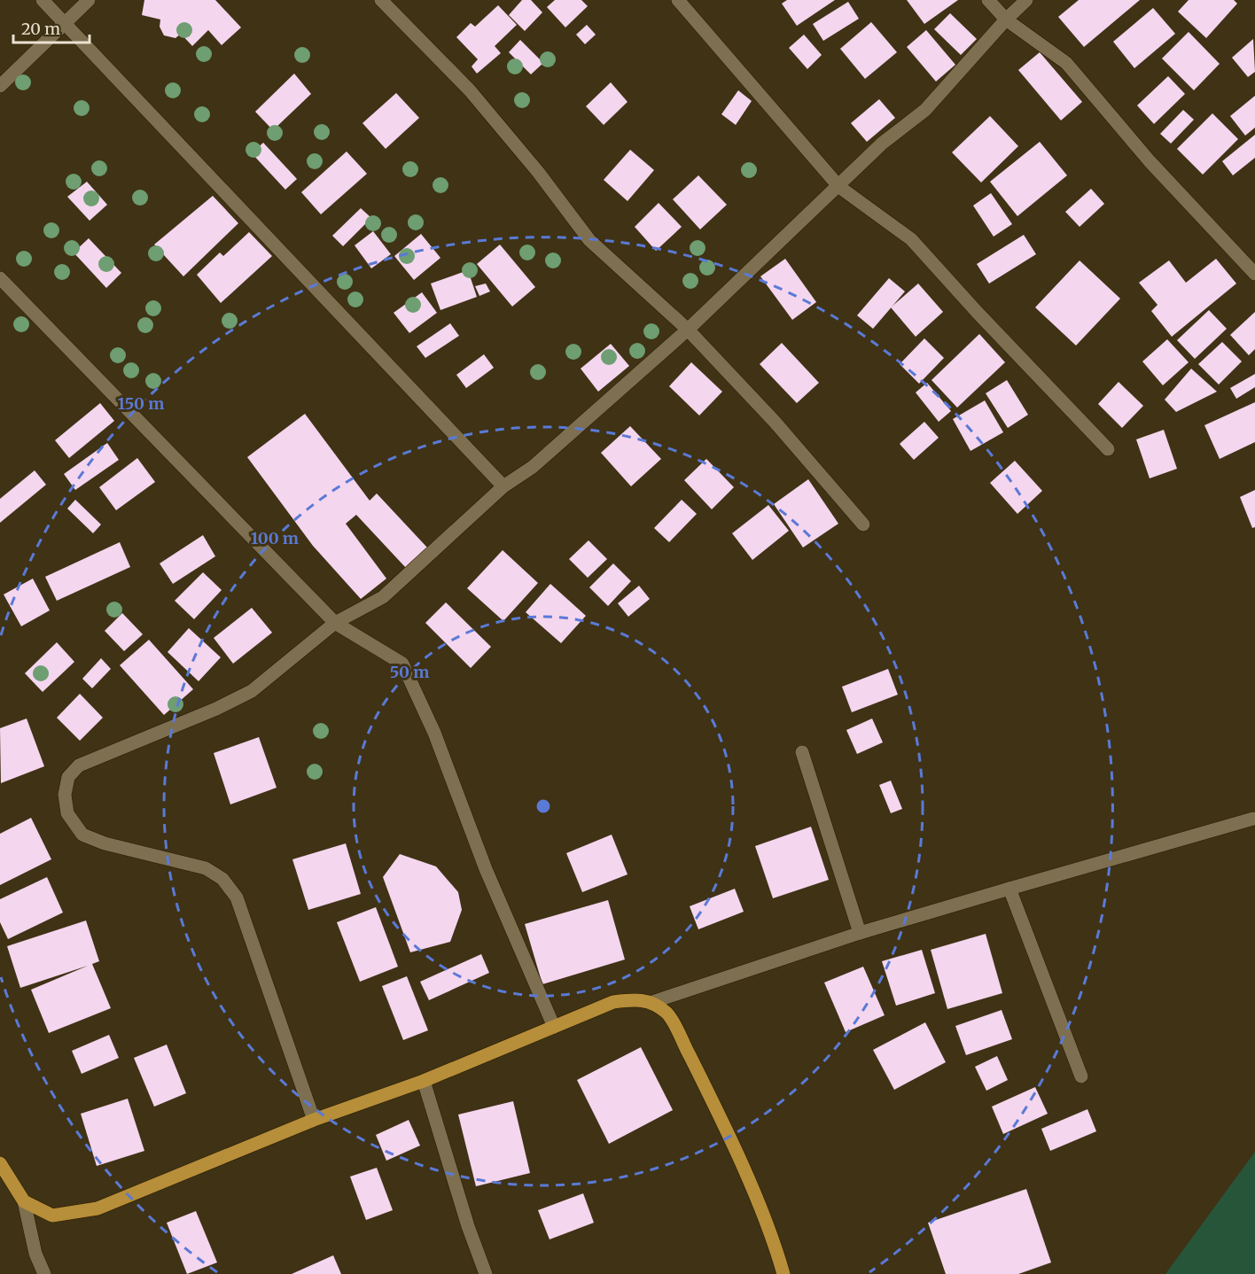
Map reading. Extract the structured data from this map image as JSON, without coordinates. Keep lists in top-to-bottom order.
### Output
{
  "scale_bar": "20 m",
  "rings": ["150 m", "100 m", "50 m"]
}
